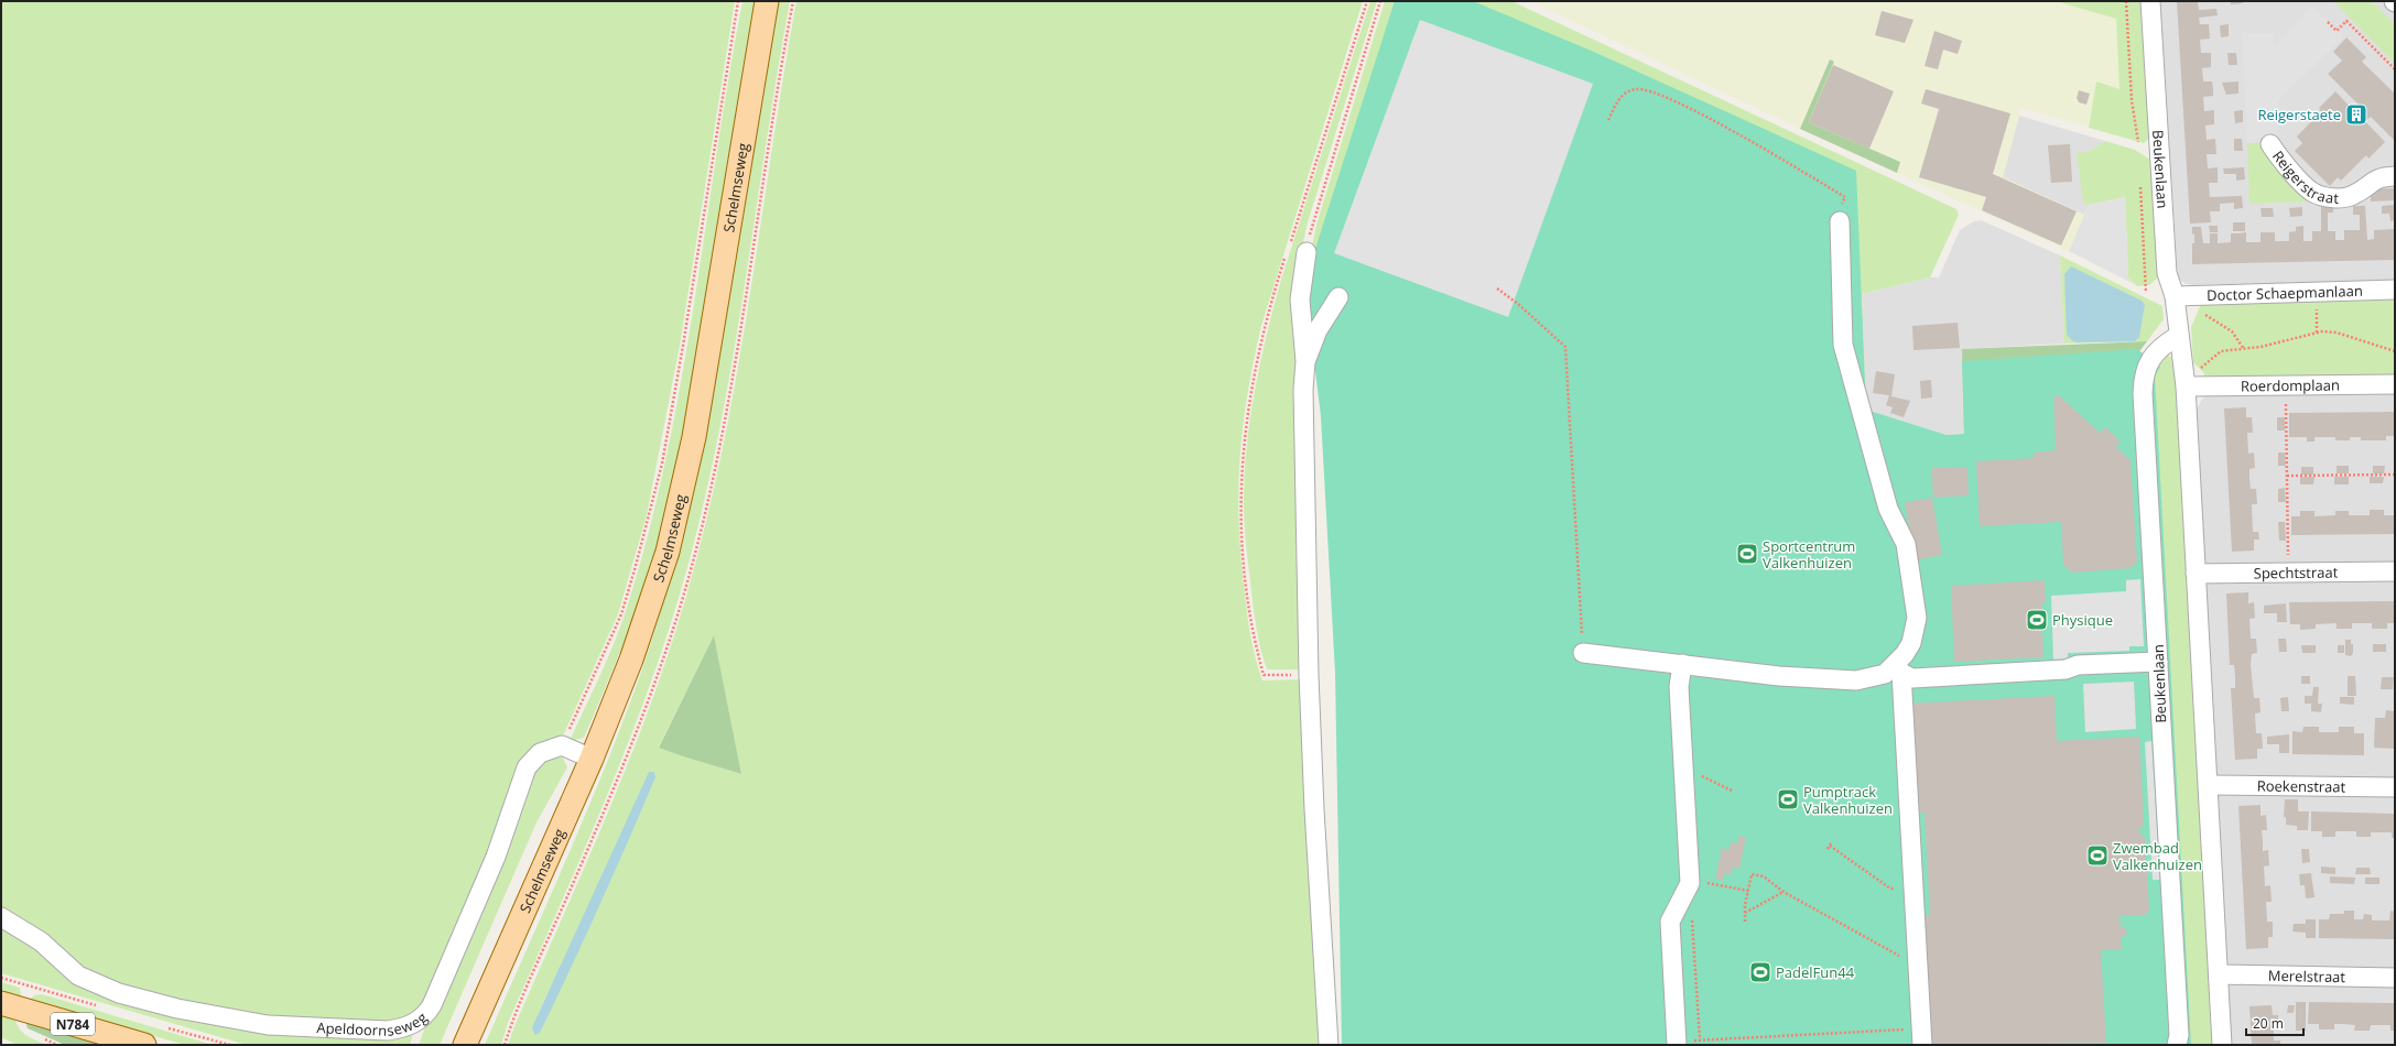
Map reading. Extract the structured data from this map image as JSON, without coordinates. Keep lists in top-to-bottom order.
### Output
{
  "streets": {
    "main road": ["Schelmseweg", "N784"],
    "street": [
      "Beukenlaan",
      "Reigerstraat",
      "Doctor Schaepmanlaan",
      "Roerdomplaan",
      "Spechtstraat",
      "Roekenstraat",
      "Merelstraat",
      "Apeldoornseweg"
    ]
  },
  "crossings": [
    ["Beukenlaan", "Doctor Schaepmanlaan"],
    ["Beukenlaan", "Roerdomplaan"],
    ["Beukenlaan", "Spechtstraat"],
    ["Beukenlaan", "Roekenstraat"],
    ["Beukenlaan", "Merelstraat"],
    ["Schelmseweg", "Apeldoornseweg"]
  ],
  "places": {
    "building": ["Reigerstaete"],
    "sports": [
      "Sportcentrum Valkenhuizen",
      "Physique",
      "Pumptrack Valkenhuizen",
      "Zwembad Valkenhuizen",
      "PadelFun44"
    ]
  },
  "scale_bar": "20 m"
}
